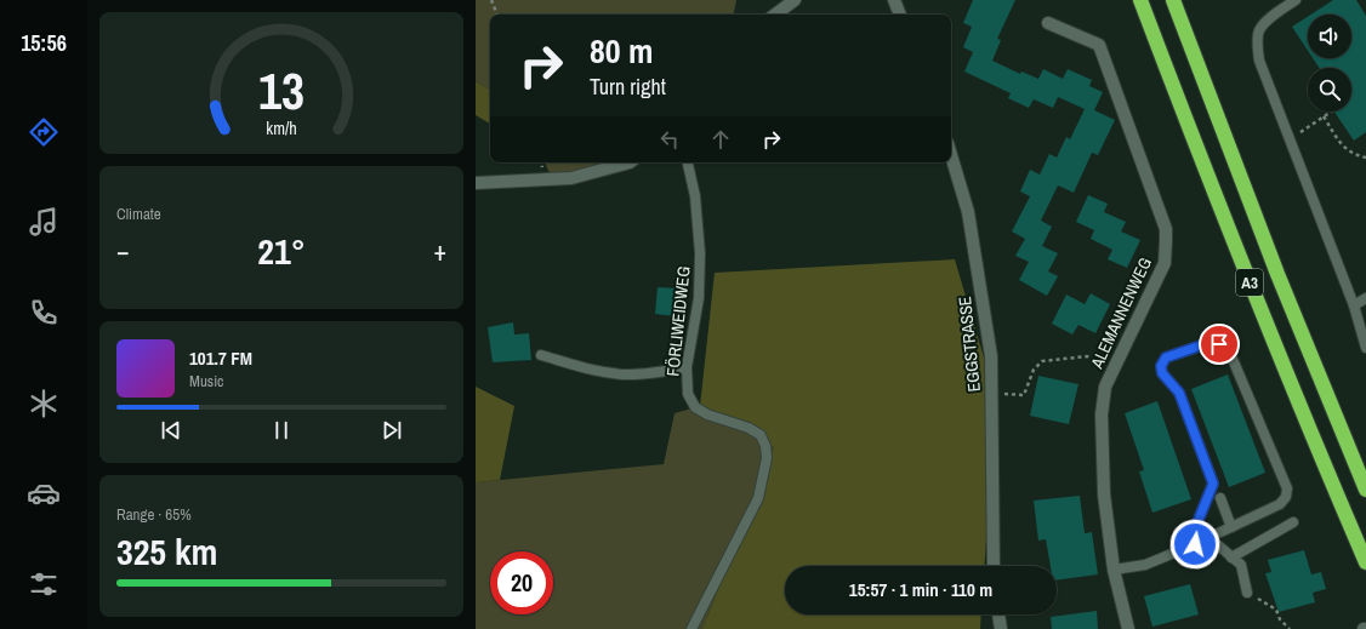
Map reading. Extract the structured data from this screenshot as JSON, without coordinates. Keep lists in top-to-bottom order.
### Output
{
  "streets": {
    "highway": ["A3"],
    "street": ["ALEMANNENWEG", "EGGSTRASSE"],
    "lane": ["FÖRLIWEIDWEG"]
  },
  "page": {
    "tabs": "15:56",
    "turn": ["80 m", "Turn right"],
    "tile": [
      "Climate",
      ["Range · 65%", "325 km"]
    ],
    "heat": ["−", "21°", "+"],
    "song": ["101.7 FM", "Music"],
    "limit": "20",
    "trip": "15:57 · 1 min · 110 m",
    "gauge": ["13", "km/h"]
  }
}
